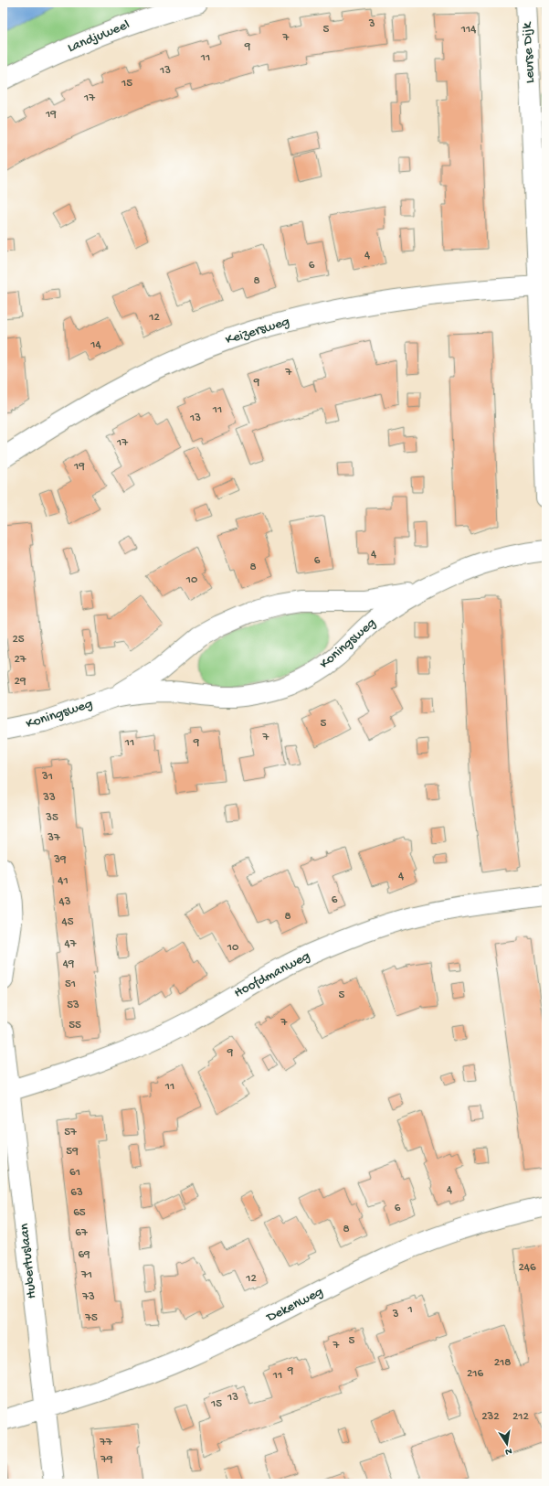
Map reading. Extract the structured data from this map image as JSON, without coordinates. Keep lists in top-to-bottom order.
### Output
{
  "streets": {
    "street": [
      "Landjuweel",
      "Leurse Dijk",
      "Keizersweg",
      "Koningsweg",
      "Hoofdmanweg",
      "Hubertuslaan",
      "Dekenweg"
    ]
  },
  "crossings": [
    ["Leurse Dijk", "Keizersweg"],
    ["Hoofdmanweg", "Hubertuslaan"],
    ["Hubertuslaan", "Dekenweg"]
  ],
  "house_numbers": [
    "3",
    "5",
    "114",
    "7",
    "9",
    "11",
    "13",
    "15",
    "17",
    "19",
    "4",
    "6",
    "8",
    "12",
    "14",
    "7",
    "9",
    "11",
    "13",
    "17",
    "19",
    "4",
    "6",
    "8",
    "10",
    "25",
    "27",
    "29",
    "5",
    "7",
    "11",
    "9",
    "31",
    "33",
    "35",
    "37",
    "39",
    "4",
    "41",
    "6",
    "43",
    "8",
    "45",
    "47",
    "10",
    "49",
    "51",
    "5",
    "53",
    "7",
    "55",
    "9",
    "11",
    "57",
    "59",
    "61",
    "4",
    "63",
    "6",
    "65",
    "8",
    "67",
    "69",
    "246",
    "71",
    "12",
    "73",
    "1",
    "3",
    "75",
    "5",
    "7",
    "218",
    "9",
    "216",
    "11",
    "13",
    "15",
    "232",
    "212",
    "77",
    "79"
  ],
  "north": "bottom"
}
